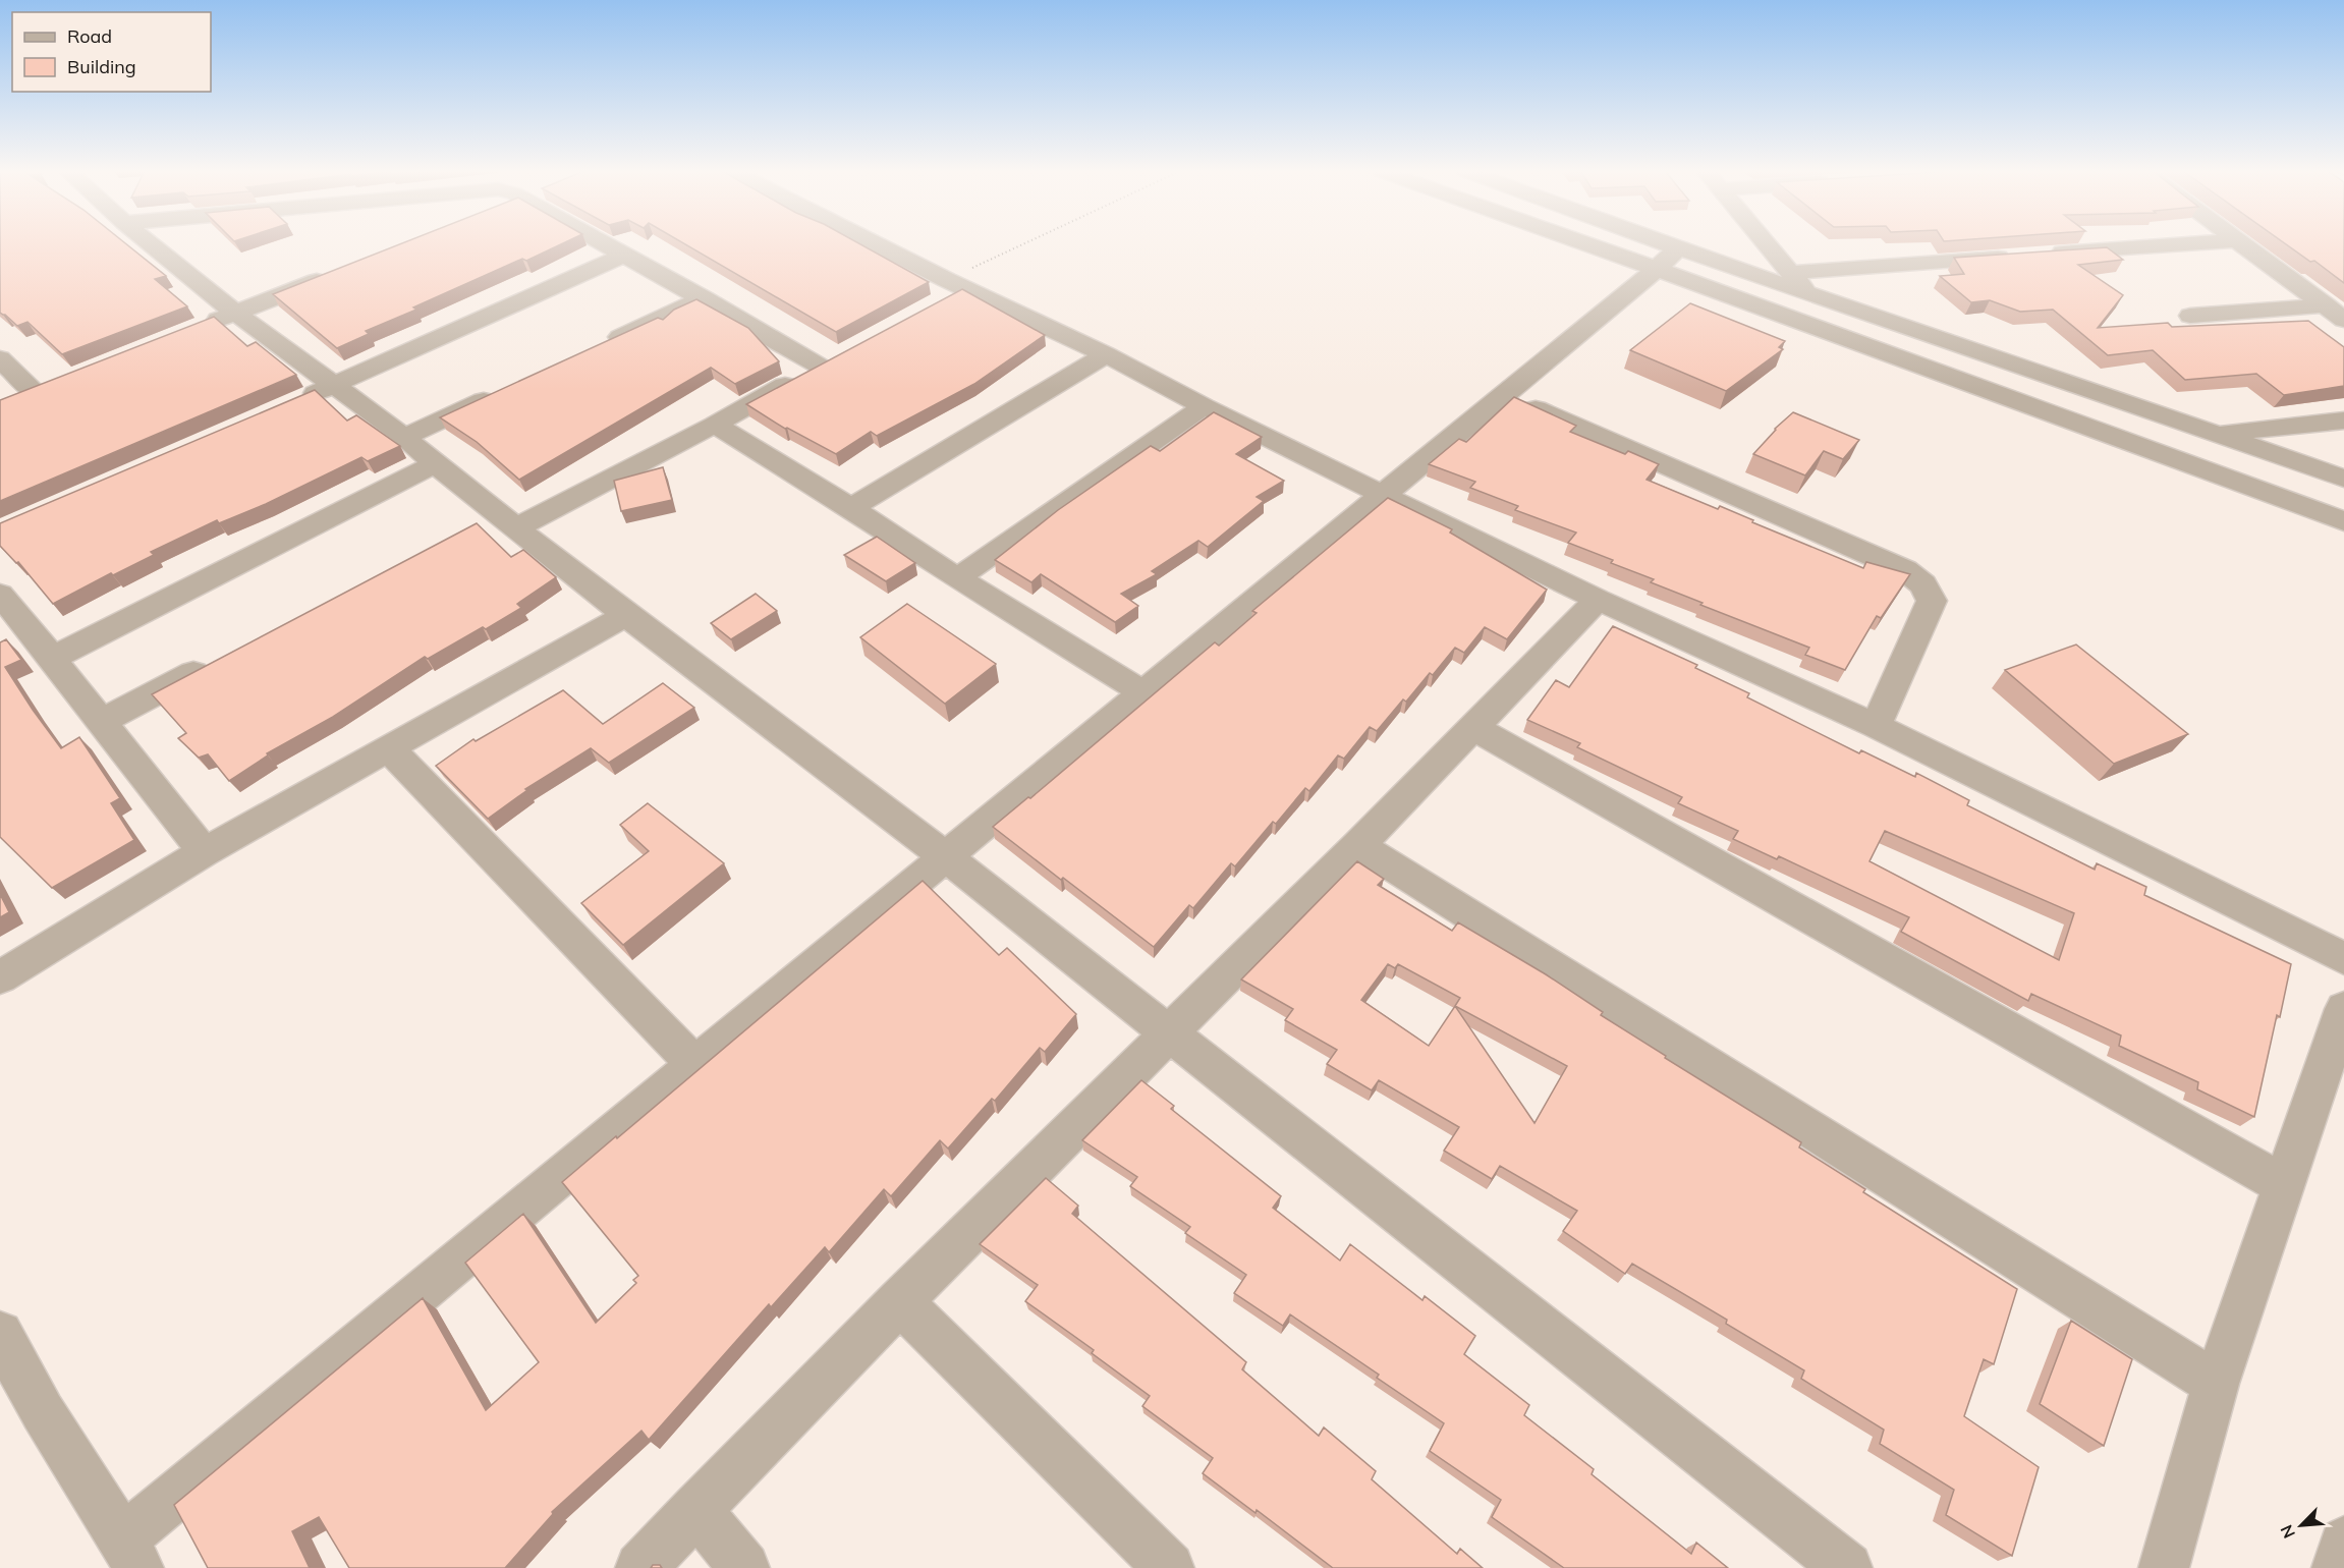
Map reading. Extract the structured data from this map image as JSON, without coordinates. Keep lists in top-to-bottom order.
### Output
{
  "legend": ["Road", "Building"],
  "north": "bottom left"
}
